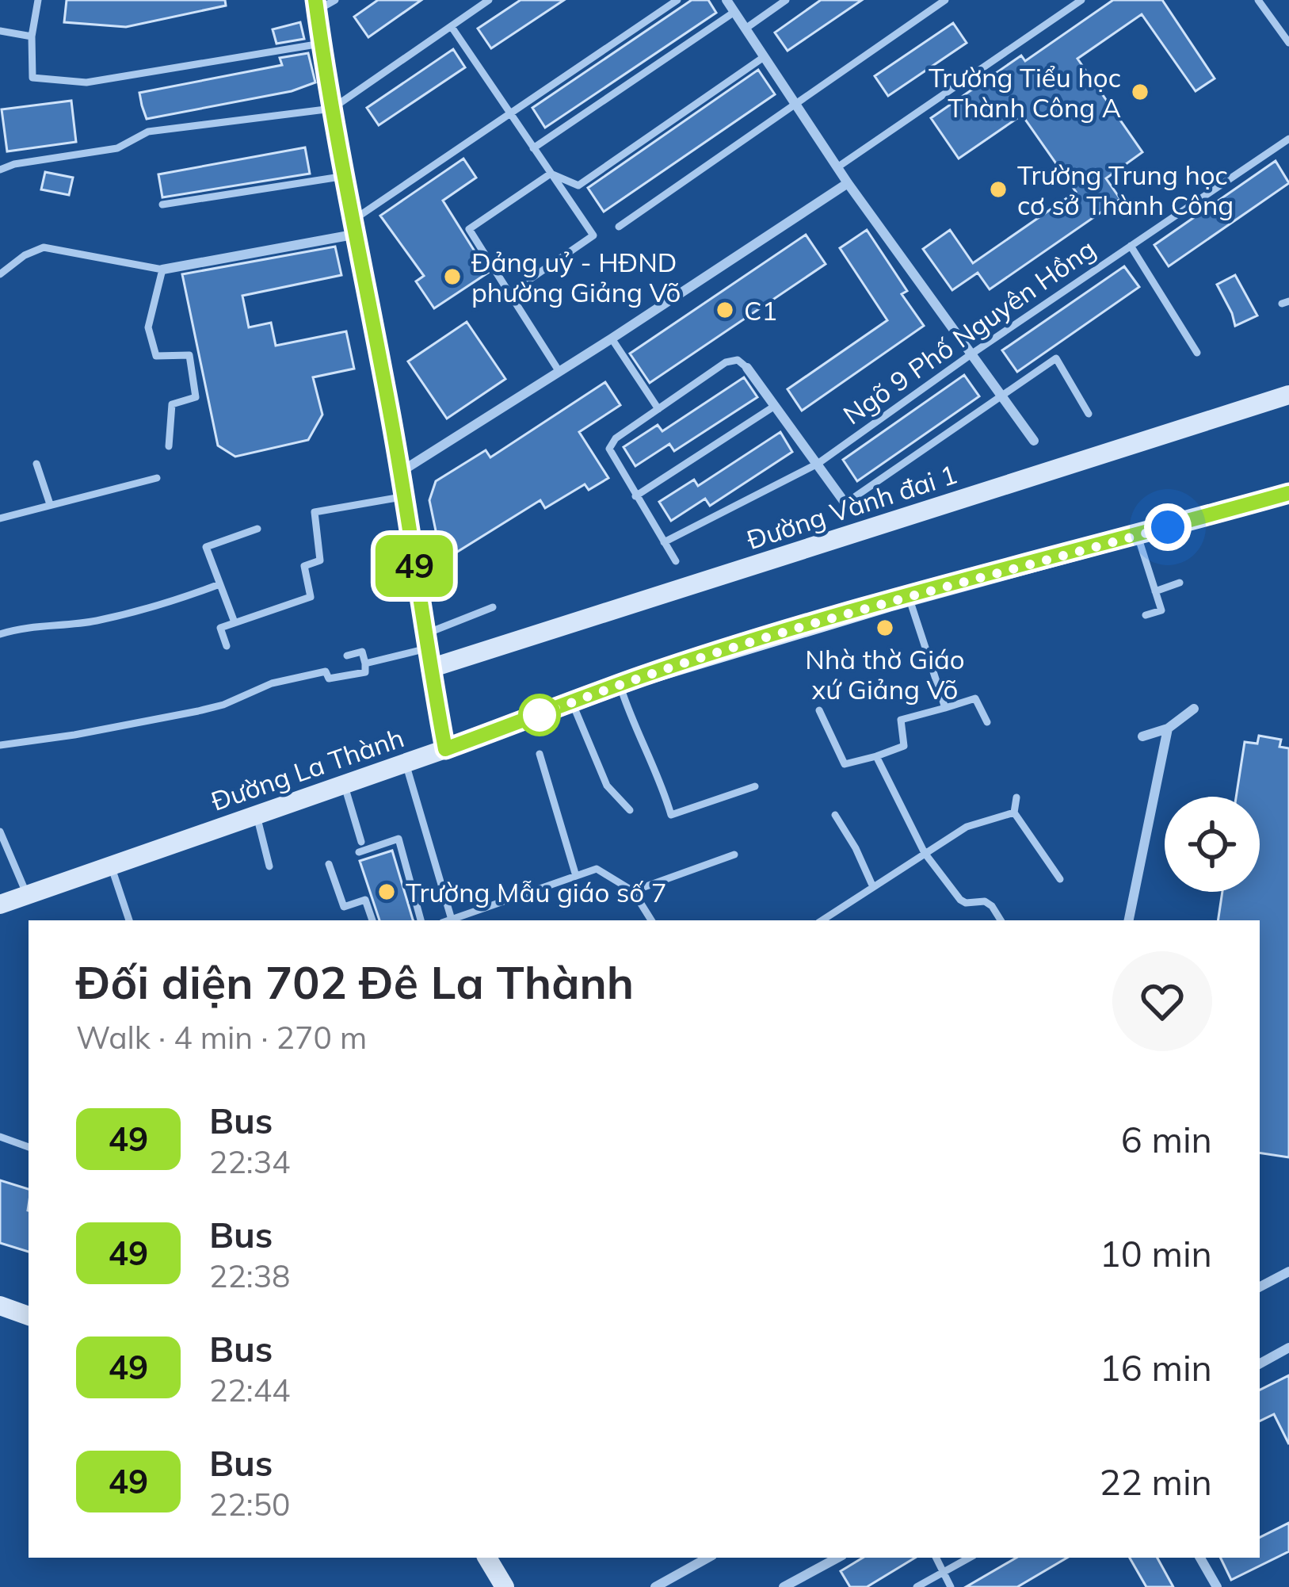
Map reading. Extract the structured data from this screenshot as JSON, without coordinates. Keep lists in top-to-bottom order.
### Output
{
  "streets": {
    "main road": ["Đường Vành đai 1", "Đường La Thành"],
    "lane": ["Ngõ 9 Phố Nguyên Hồng"]
  },
  "places": [
    "Trường Tiểu học Thành Công A",
    "Trường Trung học cơ sở Thành Công",
    "Đảng uỷ - HĐND phường Giảng Võ",
    "C1",
    "Nhà thờ Giáo xứ Giảng Võ",
    "Trường Mẫu giáo số 7"
  ],
  "lines": ["bus line 49"],
  "page": {
    "on_map": "49",
    "heading": ["Đối diện 702 Đê La Thành", "Walk · 4 min · 270 m"],
    "list": [
      {
        "mark": "49",
        "name": "Bus",
        "note": "22:34",
        "value": "6 min"
      },
      {
        "mark": "49",
        "name": "Bus",
        "note": "22:38",
        "value": "10 min"
      },
      {
        "mark": "49",
        "name": "Bus",
        "note": "22:44",
        "value": "16 min"
      },
      {
        "mark": "49",
        "name": "Bus",
        "note": "22:50",
        "value": "22 min"
      }
    ]
  }
}
